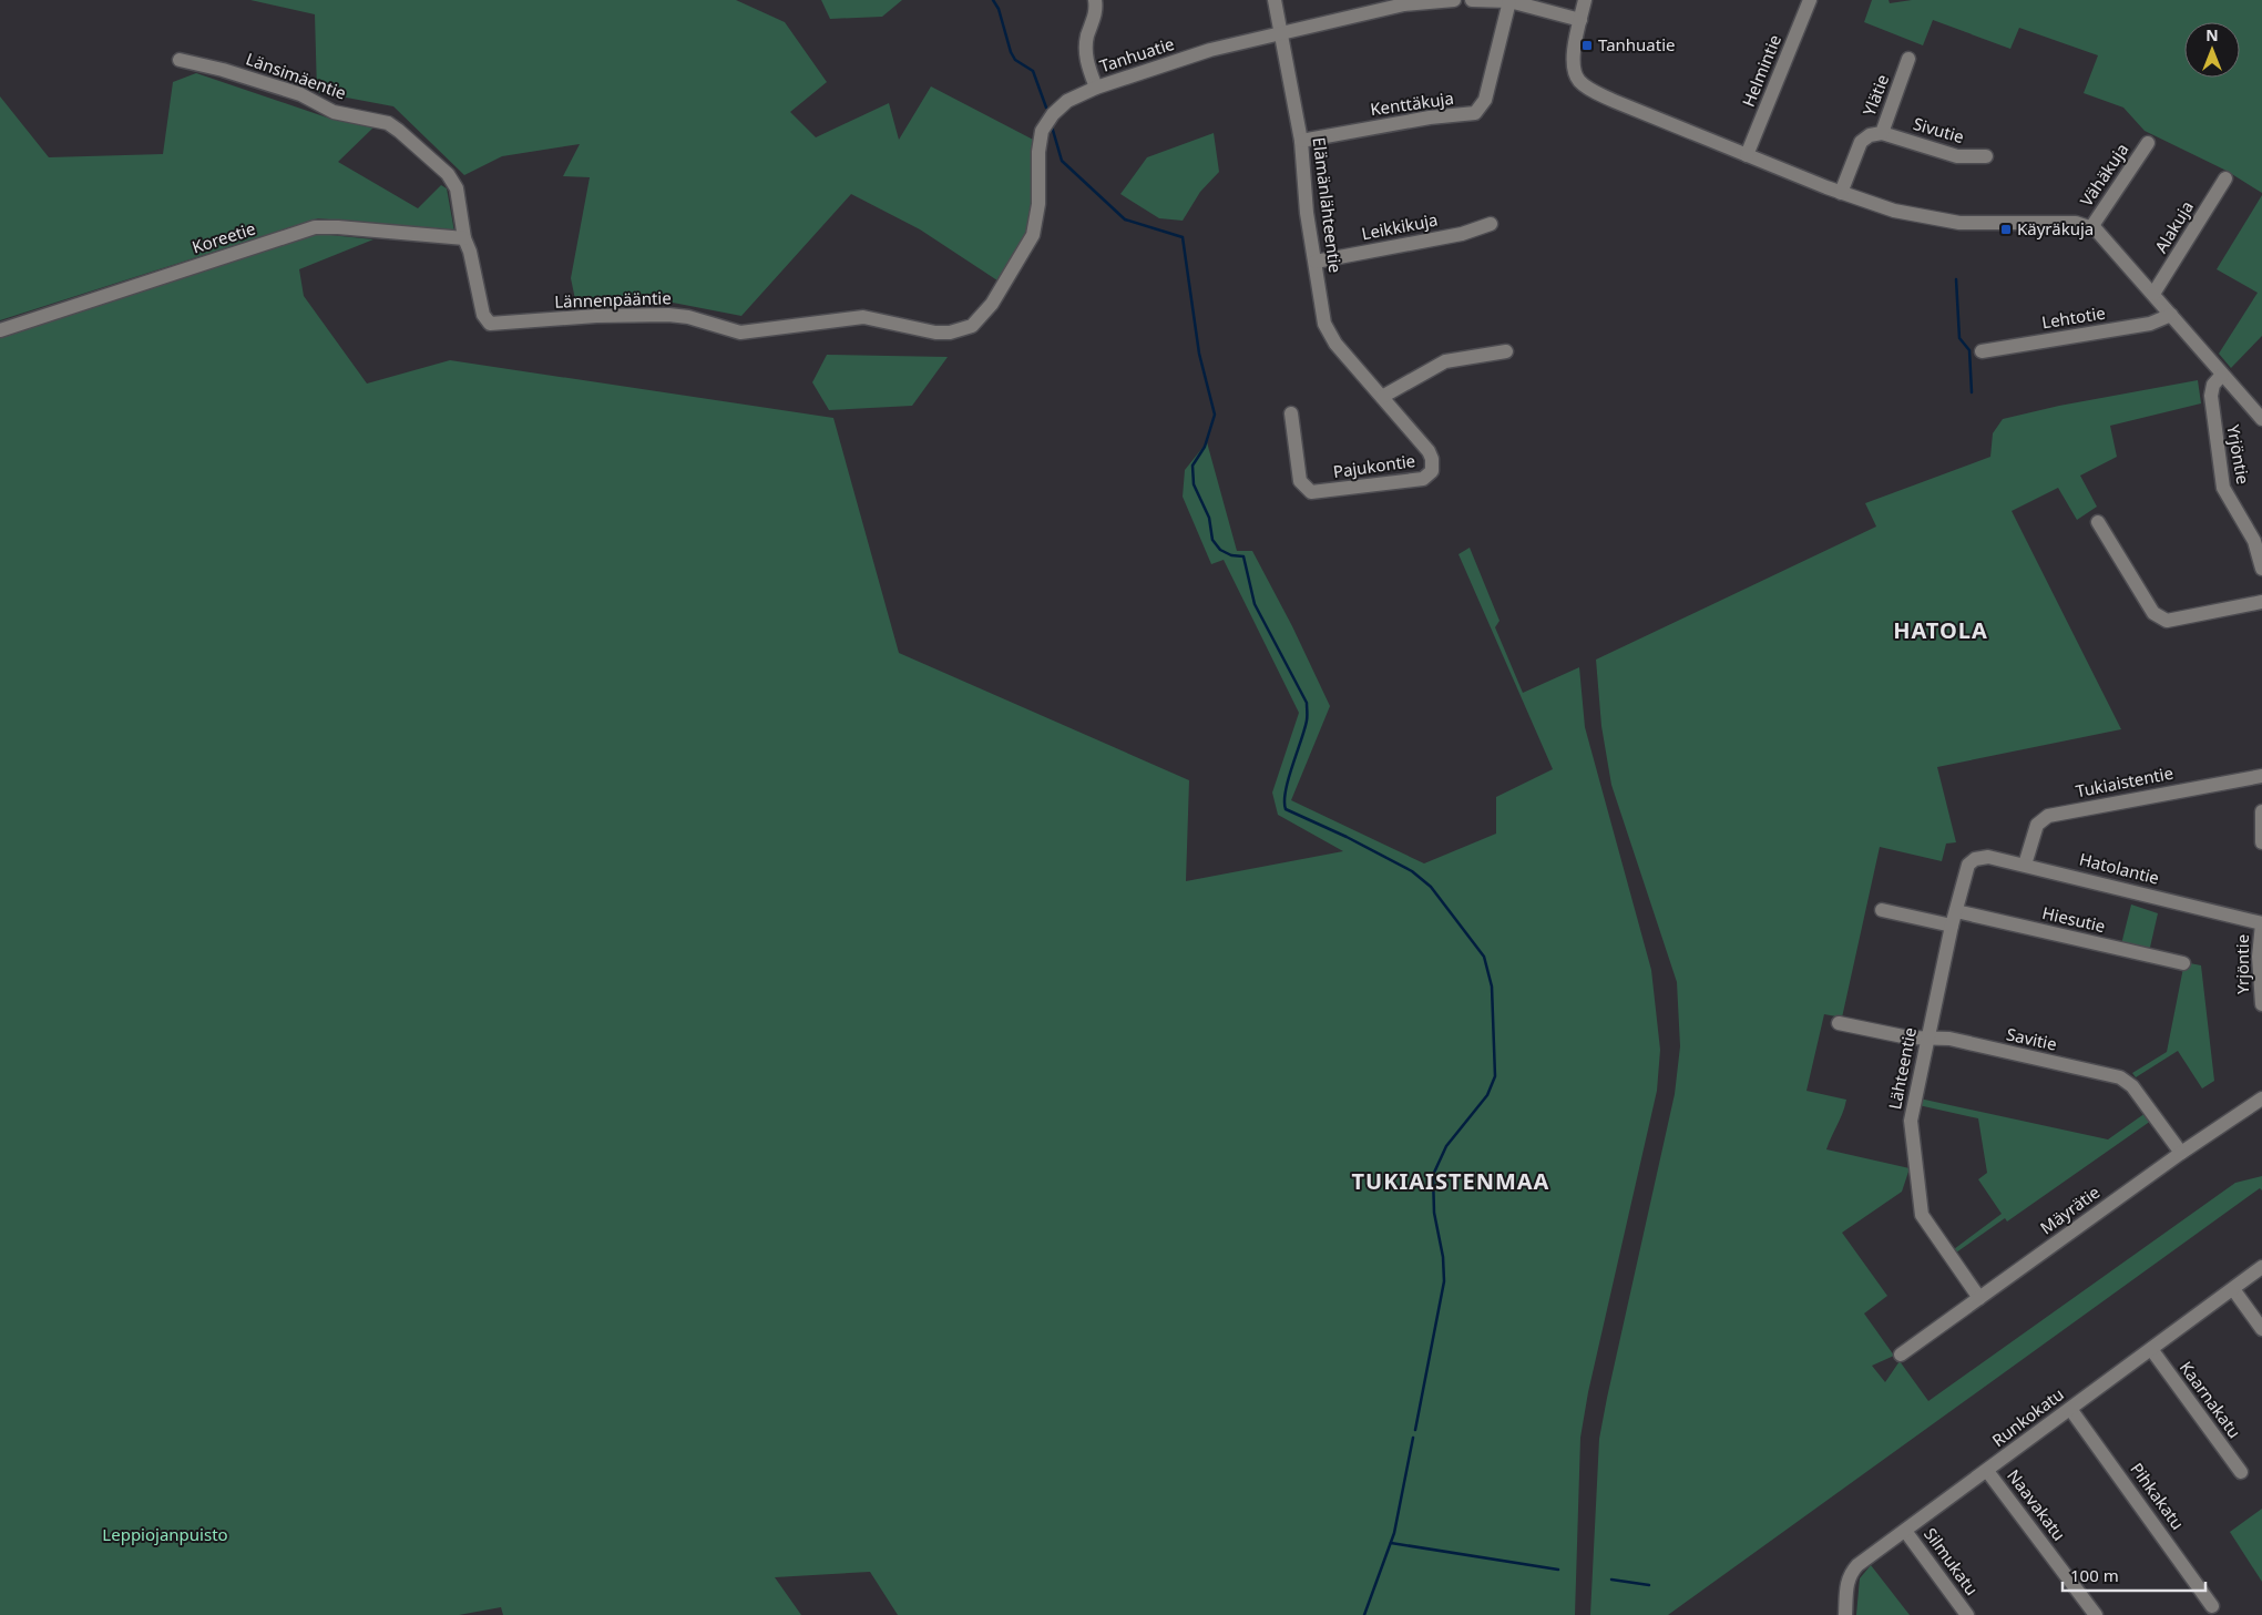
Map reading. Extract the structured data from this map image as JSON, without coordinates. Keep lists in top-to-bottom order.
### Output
{
  "streets": {
    "street": [
      "Tanhuatie",
      "Helmintie",
      "Länsimäentie",
      "Ylätie",
      "Kenttäkuja",
      "Sivutie",
      "Vähäkuja",
      "Elämänlähteentie",
      "Leikkikuja",
      "Alakuja",
      "Koreetie",
      "Lännenpääntie",
      "Lehtotie",
      "Yrjöntie",
      "Pajukontie",
      "Tukiaistentie",
      "Hatolantie",
      "Hiesutie",
      "Savitie",
      "Lähteentie",
      "Mäyrätie",
      "Kaarnakatu",
      "Runkokatu",
      "Pihkakatu",
      "Naavakatu",
      "Silmukatu"
    ]
  },
  "crossings": [
    ["Tanhuatie", "Elämänlähteentie"],
    ["Tanhuatie", "Lännenpääntie"],
    ["Länsimäentie", "Koreetie"],
    ["Länsimäentie", "Lännenpääntie"],
    ["Ylätie", "Sivutie"],
    ["Kenttäkuja", "Elämänlähteentie"],
    ["Elämänlähteentie", "Leikkikuja"],
    ["Elämänlähteentie", "Pajukontie"],
    ["Koreetie", "Lännenpääntie"],
    ["Yrjöntie", "Hatolantie"],
    ["Tukiaistentie", "Hatolantie"],
    ["Hatolantie", "Lähteentie"],
    ["Hiesutie", "Lähteentie"],
    ["Savitie", "Lähteentie"],
    ["Savitie", "Mäyrätie"],
    ["Lähteentie", "Mäyrätie"],
    ["Kaarnakatu", "Runkokatu"],
    ["Runkokatu", "Pihkakatu"],
    ["Runkokatu", "Naavakatu"],
    ["Runkokatu", "Silmukatu"]
  ],
  "districts": ["HATOLA", "TUKIAISTENMAA"],
  "parks": ["Leppiojanpuisto"],
  "places": {
    "transit": ["Tanhuatie", "Käyräkuja"]
  },
  "scale_bar": "100 m",
  "north": "top"
}
